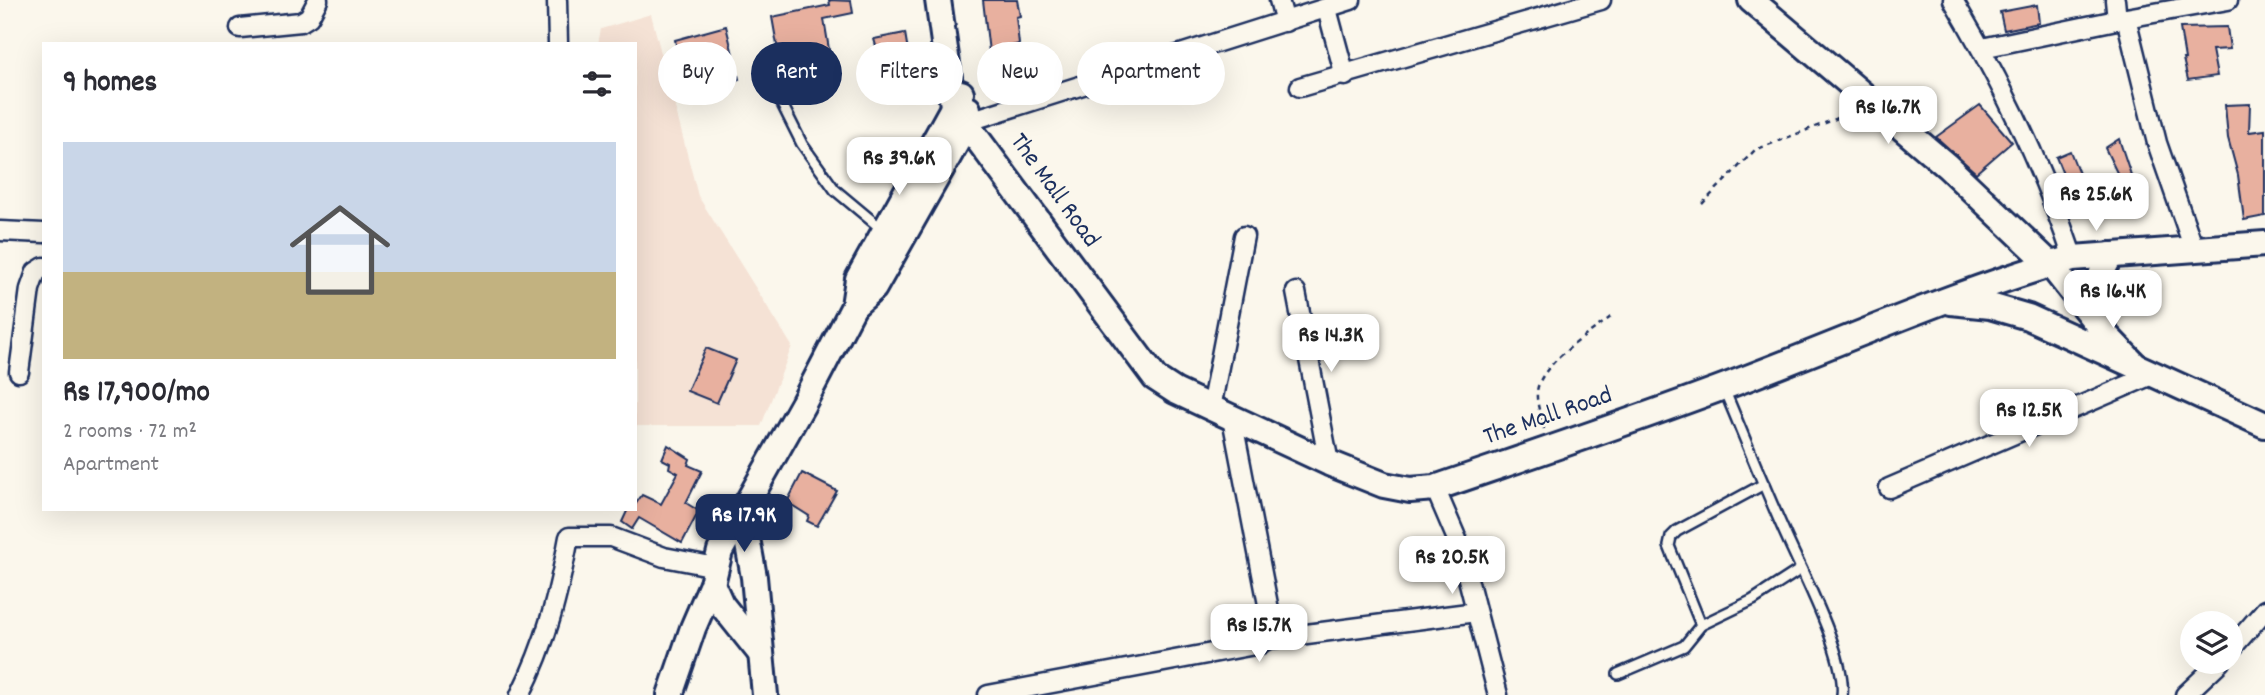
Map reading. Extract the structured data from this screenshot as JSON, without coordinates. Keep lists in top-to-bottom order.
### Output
{
  "streets": {
    "main road": ["The Mall Road"]
  },
  "page": {
    "chip": [
      "Buy",
      "Rent",
      "Filters",
      "New",
      "Apartment"
    ],
    "heading": "9 homes",
    "price": [
      "Rs 16.7K",
      "Rs 39.6K",
      "Rs 25.6K",
      "Rs 16.4K",
      "Rs 14.3K",
      "Rs 12.5K",
      "Rs 17.9K",
      "Rs 20.5K",
      "Rs 15.7K"
    ],
    "list": [
      {
        "name": "Rs 17,900/mo",
        "note": "2 rooms · 72 m² · Apartment"
      }
    ]
  }
}
